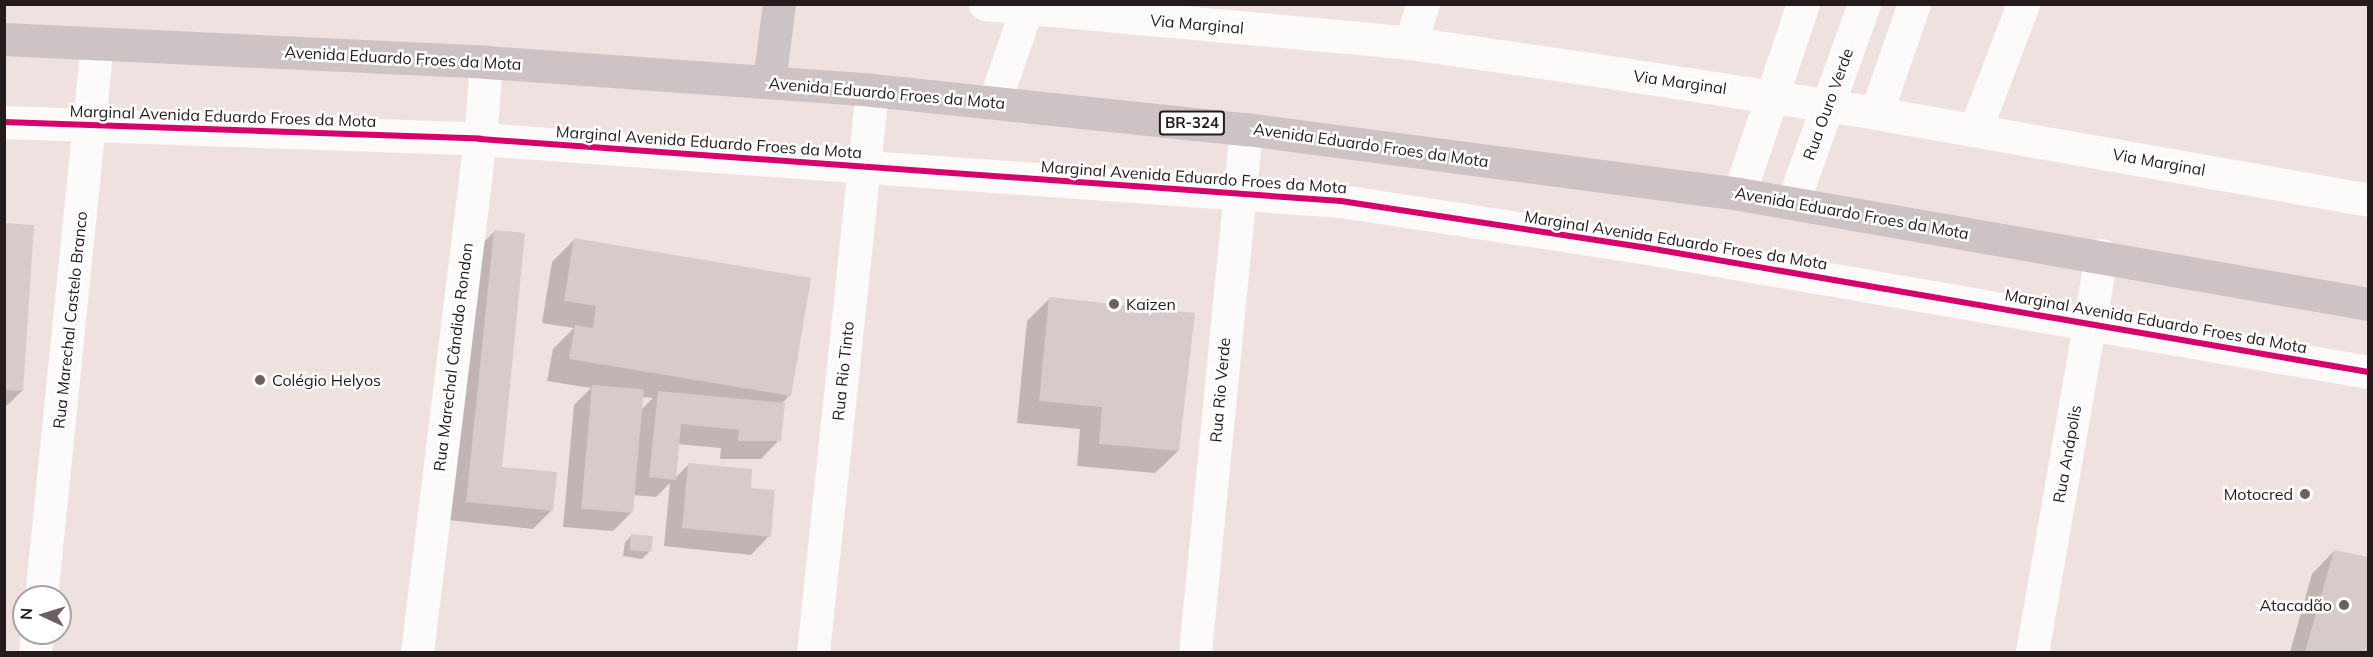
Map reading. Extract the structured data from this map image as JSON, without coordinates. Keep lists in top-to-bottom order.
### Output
{
  "streets": {
    "highway": ["Avenida Eduardo Froes da Mota", "BR-324"],
    "street": [
      "Via Marginal",
      "Rua Ouro Verde",
      "Marginal Avenida Eduardo Froes da Mota",
      "Rua Marechal Castelo Branco",
      "Rua Marechal Cândido Rondon",
      "Rua Rio Tinto",
      "Rua Rio Verde",
      "Rua Anápolis"
    ]
  },
  "crossings": [
    ["Via Marginal", "Rua Ouro Verde"],
    ["Avenida Eduardo Froes da Mota", "Rua Ouro Verde"],
    ["Avenida Eduardo Froes da Mota", "Rua Marechal Castelo Branco"],
    ["Avenida Eduardo Froes da Mota", "Rua Marechal Cândido Rondon"],
    ["Avenida Eduardo Froes da Mota", "Rua Rio Tinto"],
    ["Avenida Eduardo Froes da Mota", "Rua Rio Verde"],
    ["Avenida Eduardo Froes da Mota", "Rua Anápolis"],
    ["Marginal Avenida Eduardo Froes da Mota", "Rua Marechal Castelo Branco"],
    ["Marginal Avenida Eduardo Froes da Mota", "Rua Marechal Cândido Rondon"],
    ["Marginal Avenida Eduardo Froes da Mota", "Rua Rio Tinto"],
    ["Marginal Avenida Eduardo Froes da Mota", "Rua Rio Verde"],
    ["Marginal Avenida Eduardo Froes da Mota", "Rua Anápolis"]
  ],
  "places": [
    "Kaizen",
    "Colégio Helyos",
    "Motocred",
    "Atacadão"
  ],
  "north": "left"
}
